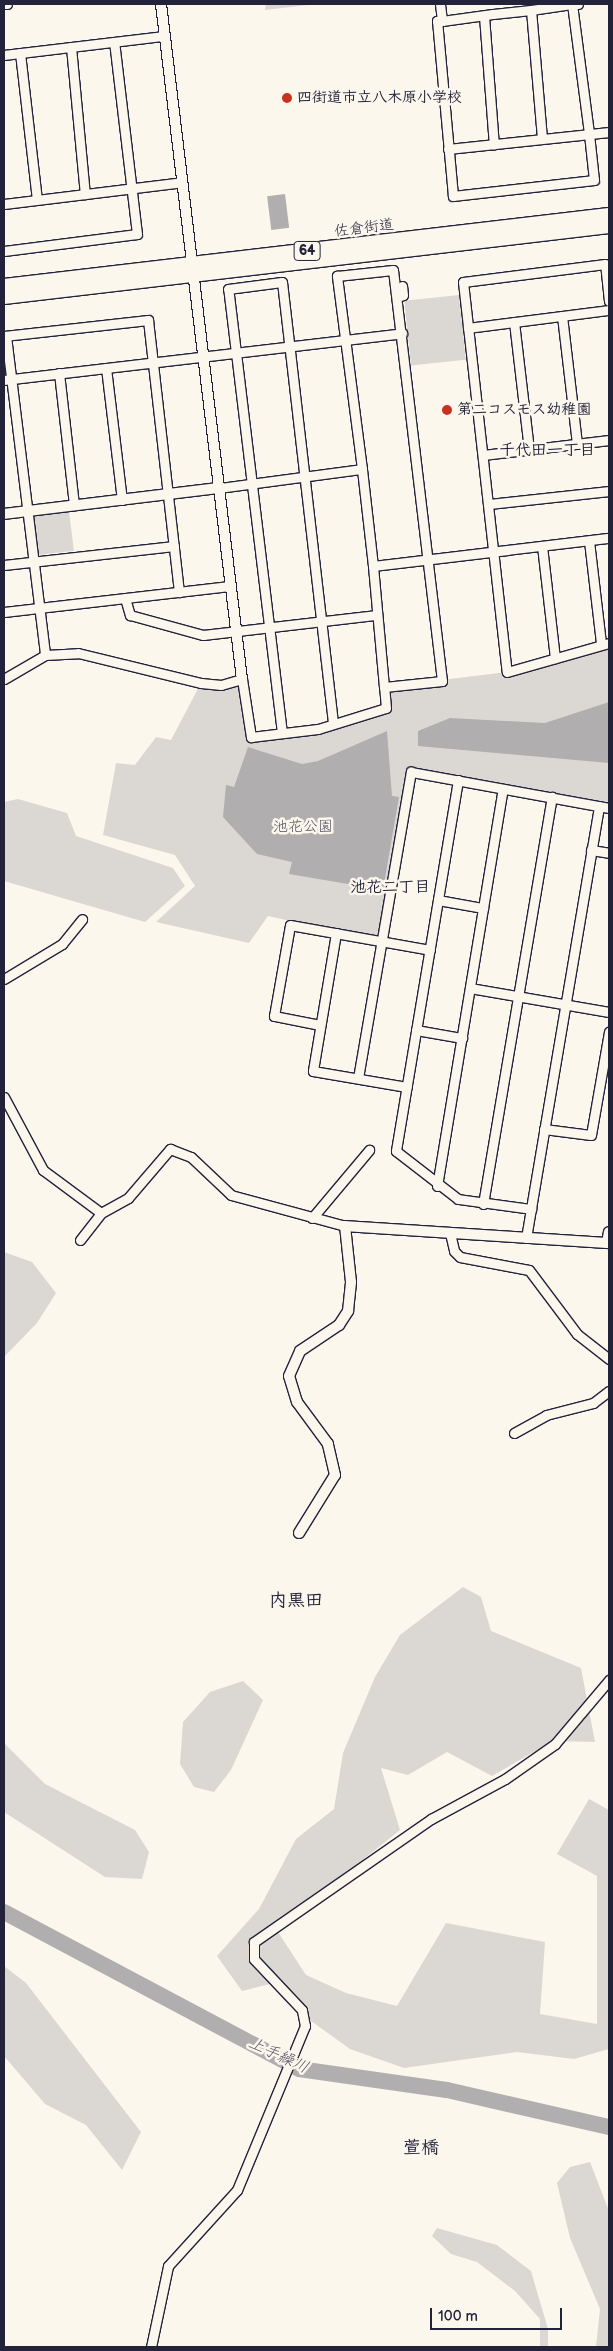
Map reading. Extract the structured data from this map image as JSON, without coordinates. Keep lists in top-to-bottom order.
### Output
{
  "streets": {
    "main road": ["佐倉街道", "64"]
  },
  "districts": [
    "千代田一丁目",
    "池花二丁目",
    "内黒田",
    "萱橋"
  ],
  "water": ["上手繰川"],
  "parks": ["池花公園"],
  "places": ["四街道市立八木原小学校", "第二コスモス幼稚園"],
  "scale_bar": "100 m"
}
